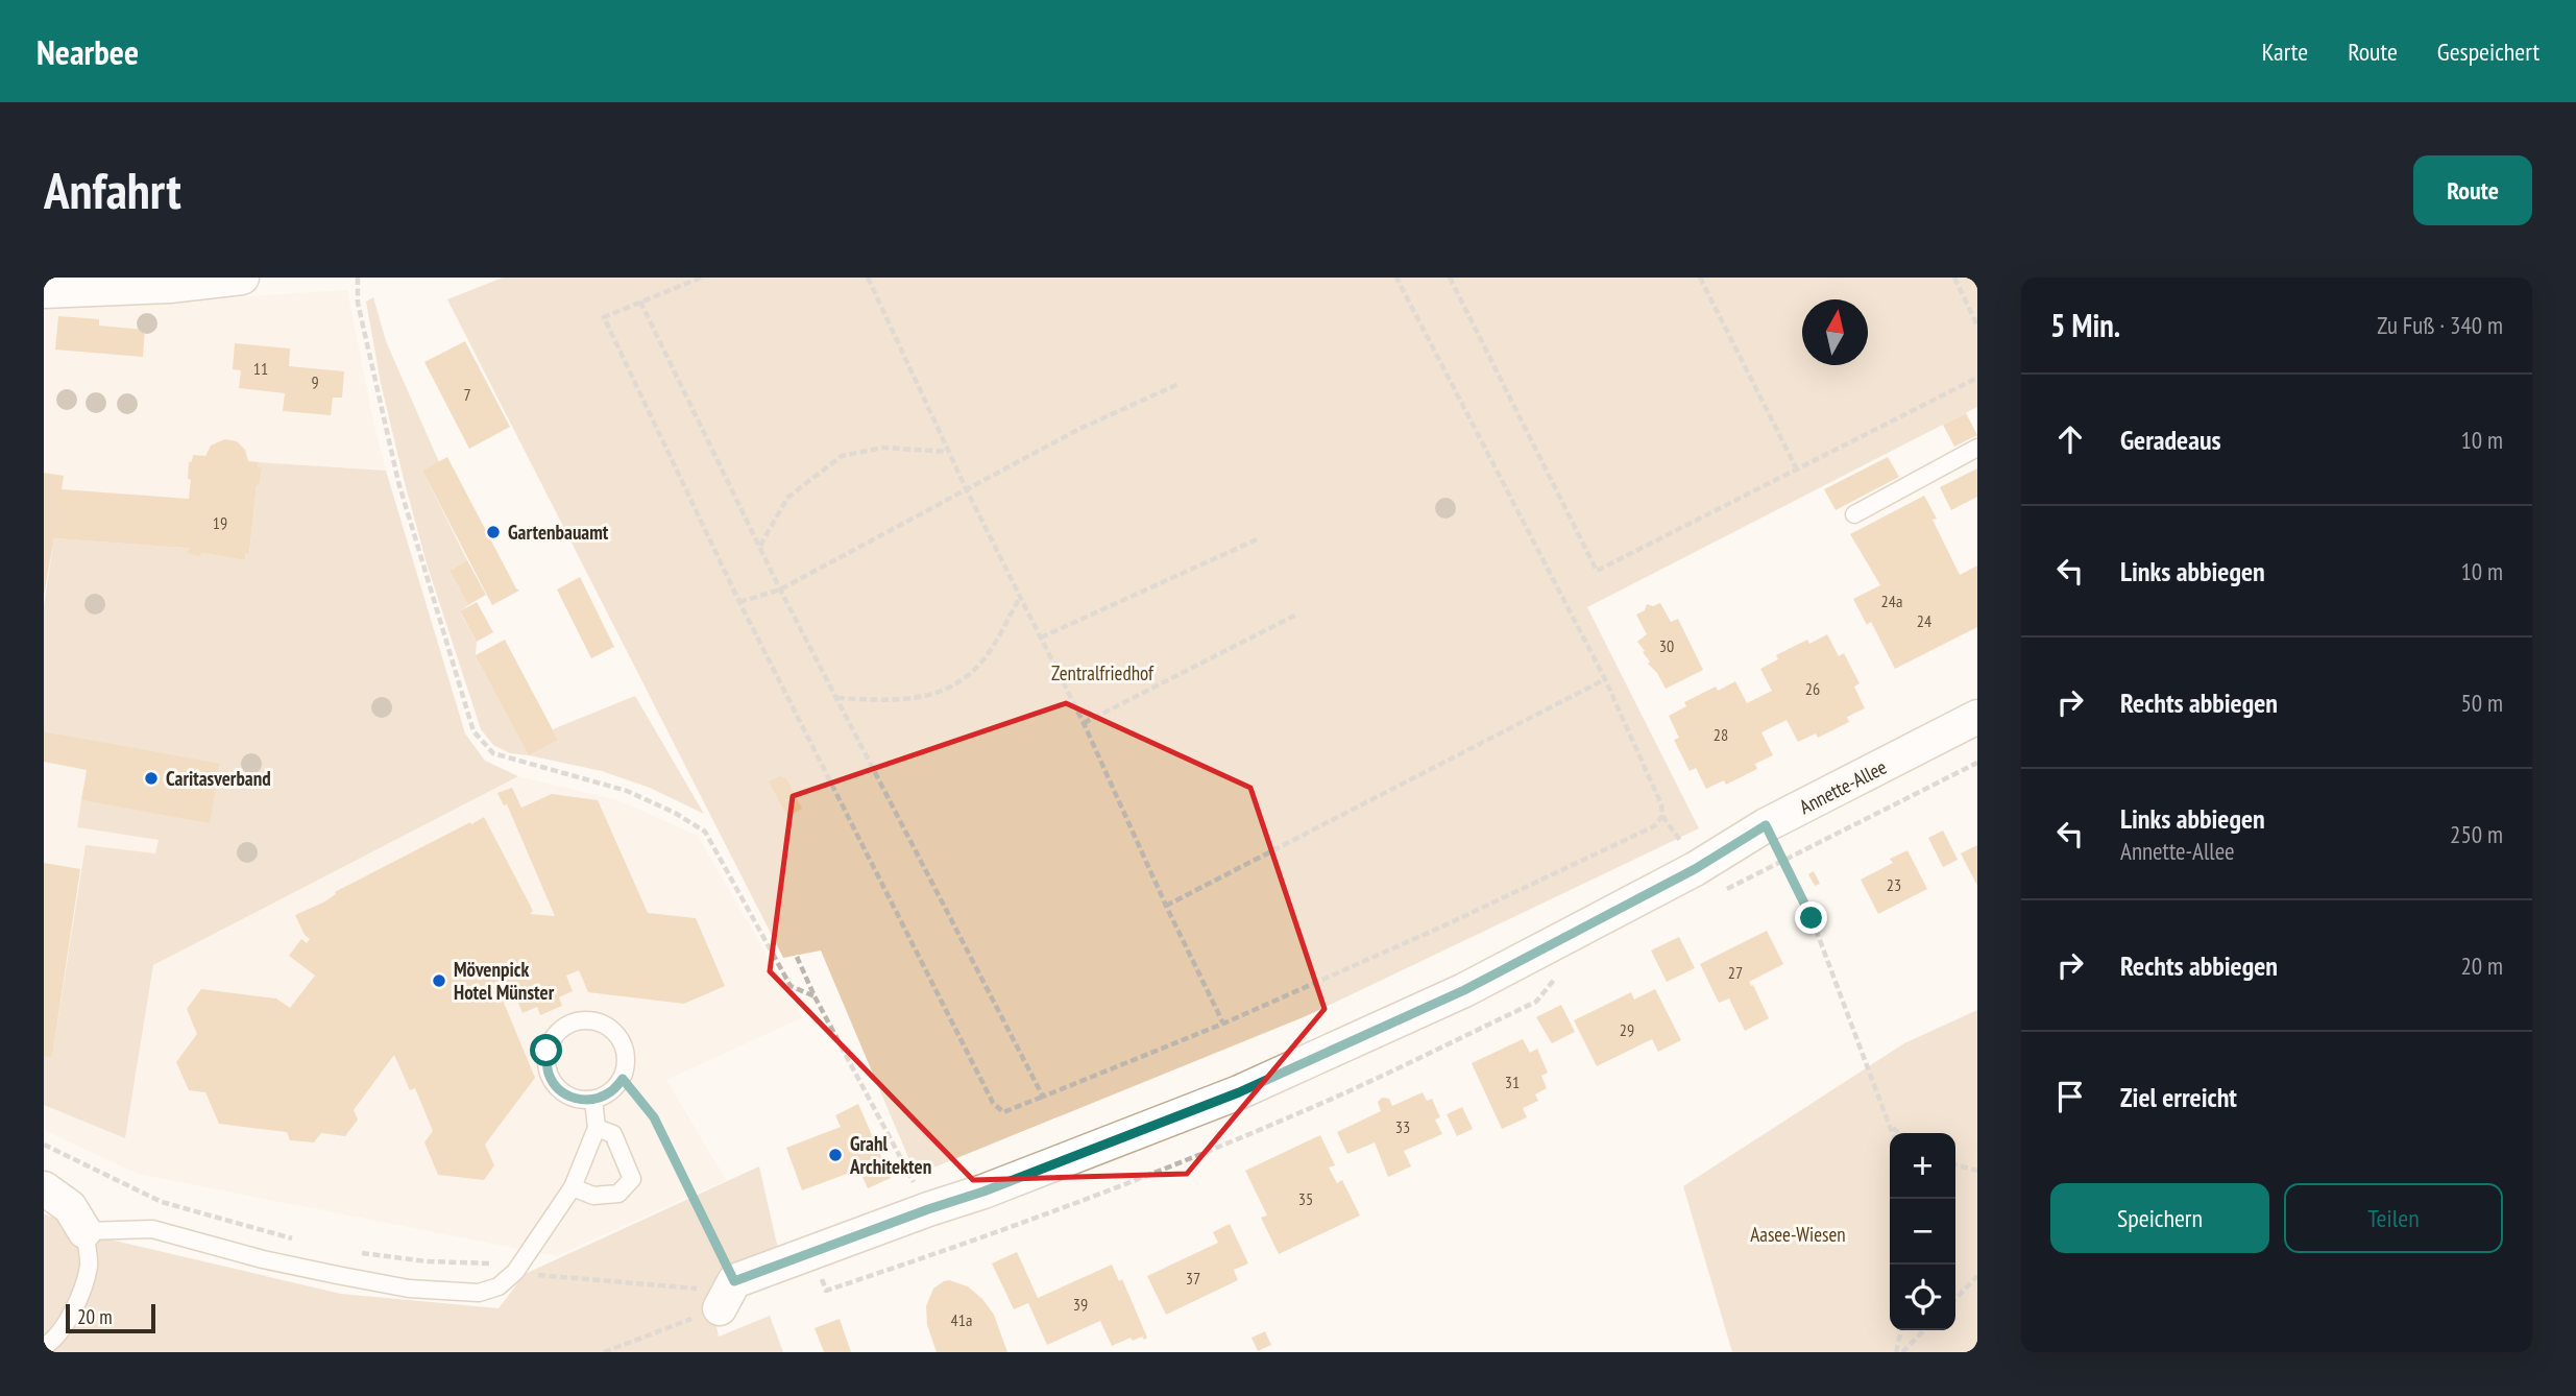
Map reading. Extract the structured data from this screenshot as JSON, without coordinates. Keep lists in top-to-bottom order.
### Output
{
  "streets": {
    "street": ["Annette-Allee"]
  },
  "parks": ["Zentralfriedhof", "Aasee-Wiesen"],
  "places": [
    "Gartenbauamt",
    "Caritasverband",
    "Mövenpick Hotel Münster",
    "Grahl Architekten"
  ],
  "house_numbers": [
    "11",
    "9",
    "7",
    "19",
    "24a",
    "24",
    "30",
    "26",
    "28",
    "23",
    "27",
    "29",
    "31",
    "33",
    "35",
    "37",
    "39",
    "41a"
  ],
  "scale_bar": "20 m",
  "north": "top",
  "page": {
    "header": "Nearbee",
    "nav": ["Karte", "Route", "Gespeichert"],
    "buttons": [
      "Route",
      ["Speichern", "Teilen"]
    ],
    "title": "Anfahrt",
    "heading": ["5 Min.", "Zu Fuß · 340 m"],
    "list": [
      ["Geradeaus", "10 m"],
      ["Links abbiegen", "10 m"],
      ["Rechts abbiegen", "50 m"],
      ["Links abbiegen", "Annette-Allee", "250 m"],
      ["Rechts abbiegen", "20 m"],
      "Ziel erreicht"
    ],
    "map_buttons": ["+", "−"],
    "scale": "20 m"
  }
}
